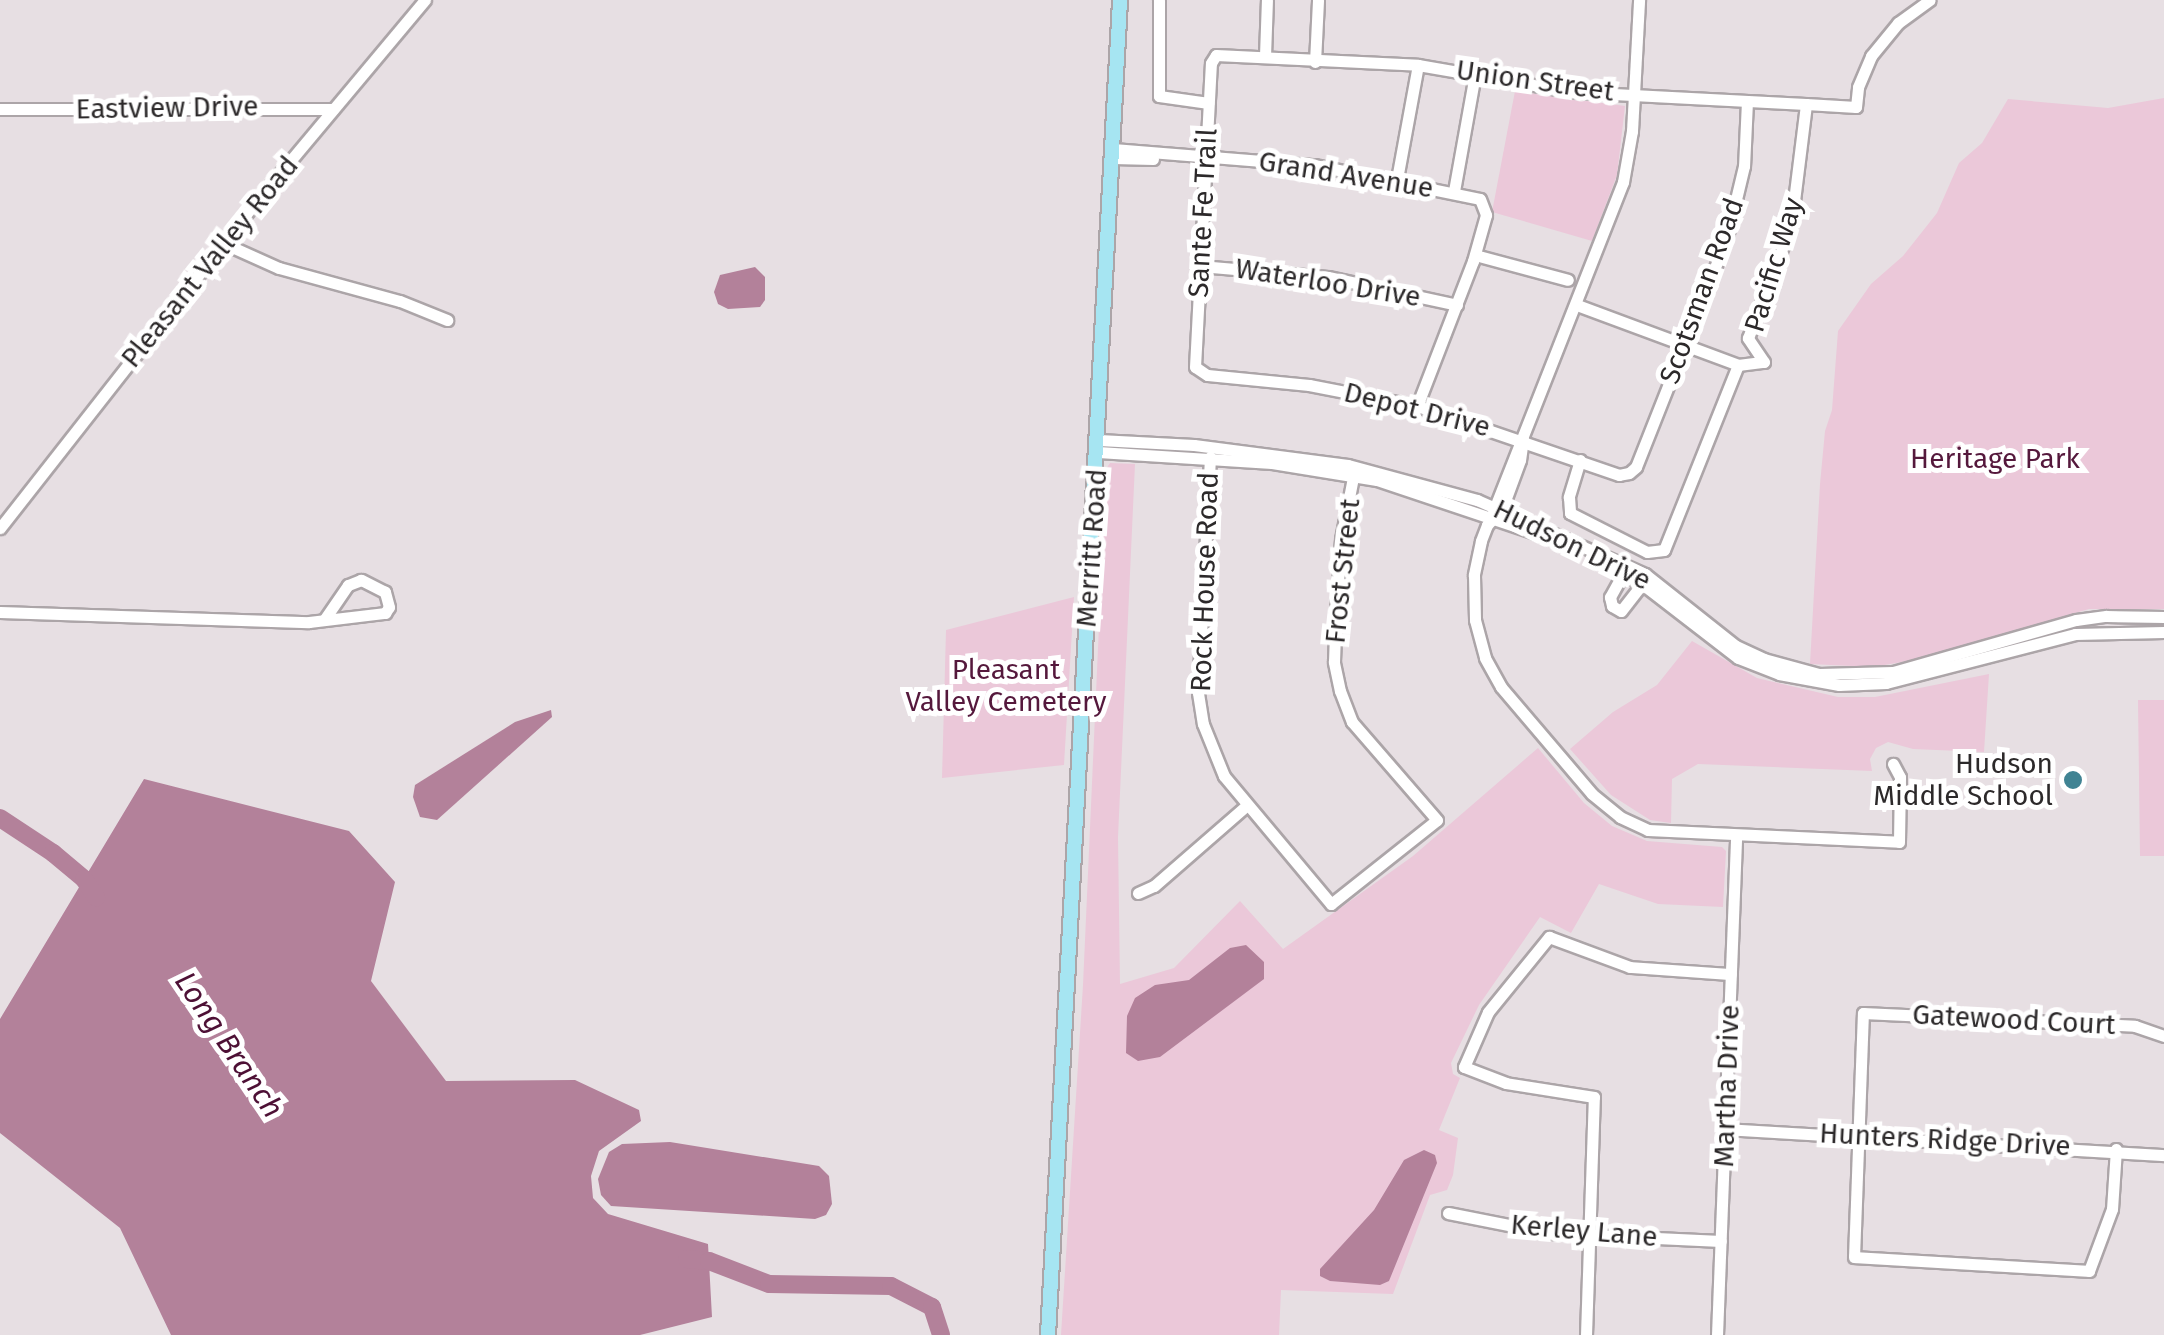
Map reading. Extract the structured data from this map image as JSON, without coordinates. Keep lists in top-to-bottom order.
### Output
{
  "streets": {
    "main road": ["Merritt Road"],
    "street": [
      "Union Street",
      "Eastview Drive",
      "Grand Avenue",
      "Sante Fe Trail",
      "Pleasant Valley Road",
      "Pacific Way",
      "Waterloo Drive",
      "Scotsman Road",
      "Depot Drive",
      "Hudson Drive",
      "Frost Street",
      "Rock House Road",
      "Gatewood Court",
      "Martha Drive",
      "Hunters Ridge Drive",
      "Kerley Lane"
    ]
  },
  "crossings": [
    ["Union Street", "Sante Fe Trail"],
    ["Union Street", "Pacific Way"],
    ["Union Street", "Scotsman Road"],
    ["Eastview Drive", "Pleasant Valley Road"],
    ["Grand Avenue", "Sante Fe Trail"],
    ["Grand Avenue", "Merritt Road"],
    ["Sante Fe Trail", "Waterloo Drive"],
    ["Sante Fe Trail", "Depot Drive"],
    ["Pacific Way", "Depot Drive"],
    ["Scotsman Road", "Depot Drive"],
    ["Hudson Drive", "Merritt Road"],
    ["Hudson Drive", "Frost Street"],
    ["Hudson Drive", "Rock House Road"],
    ["Frost Street", "Rock House Road"],
    ["Gatewood Court", "Hunters Ridge Drive"],
    ["Martha Drive", "Hunters Ridge Drive"],
    ["Martha Drive", "Kerley Lane"]
  ],
  "water": ["Long Branch"],
  "parks": ["Heritage Park", "Pleasant Valley Cemetery"],
  "places": ["Hudson Middle School"]
}
